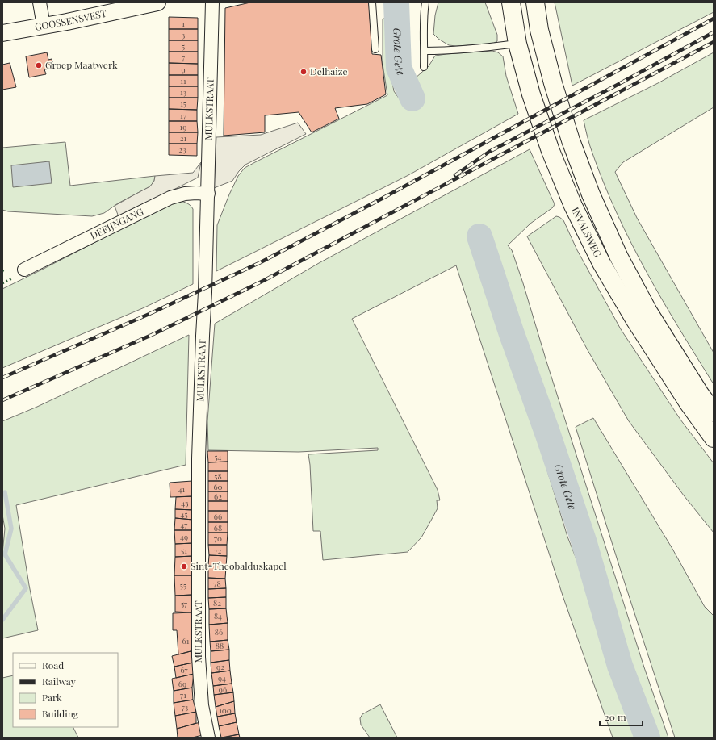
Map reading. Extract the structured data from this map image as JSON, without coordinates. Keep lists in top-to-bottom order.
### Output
{
  "streets": {
    "main road": ["INVALSWEG"],
    "street": ["GOOSSENSVEST", "MULKSTRAAT", "DEFIJNGANG"]
  },
  "crossings": [
    ["MULKSTRAAT", "DEFIJNGANG"]
  ],
  "water": ["Grote Gete"],
  "places": ["Groep Maatwerk", "Delhaize", "Sint-Theobalduskapel"],
  "house_numbers": [
    "1",
    "3",
    "5",
    "7",
    "9",
    "11",
    "13",
    "15",
    "17",
    "19",
    "21",
    "23",
    "54",
    "58",
    "60",
    "41",
    "62",
    "43",
    "45",
    "66",
    "47",
    "68",
    "49",
    "70",
    "51",
    "72",
    "78",
    "55",
    "82",
    "57",
    "84",
    "86",
    "61",
    "88",
    "92",
    "67",
    "94",
    "69",
    "96",
    "71",
    "73",
    "100"
  ],
  "legend": [
    "Road",
    "Railway",
    "Park",
    "Building"
  ],
  "scale_bar": "20 m"
}
